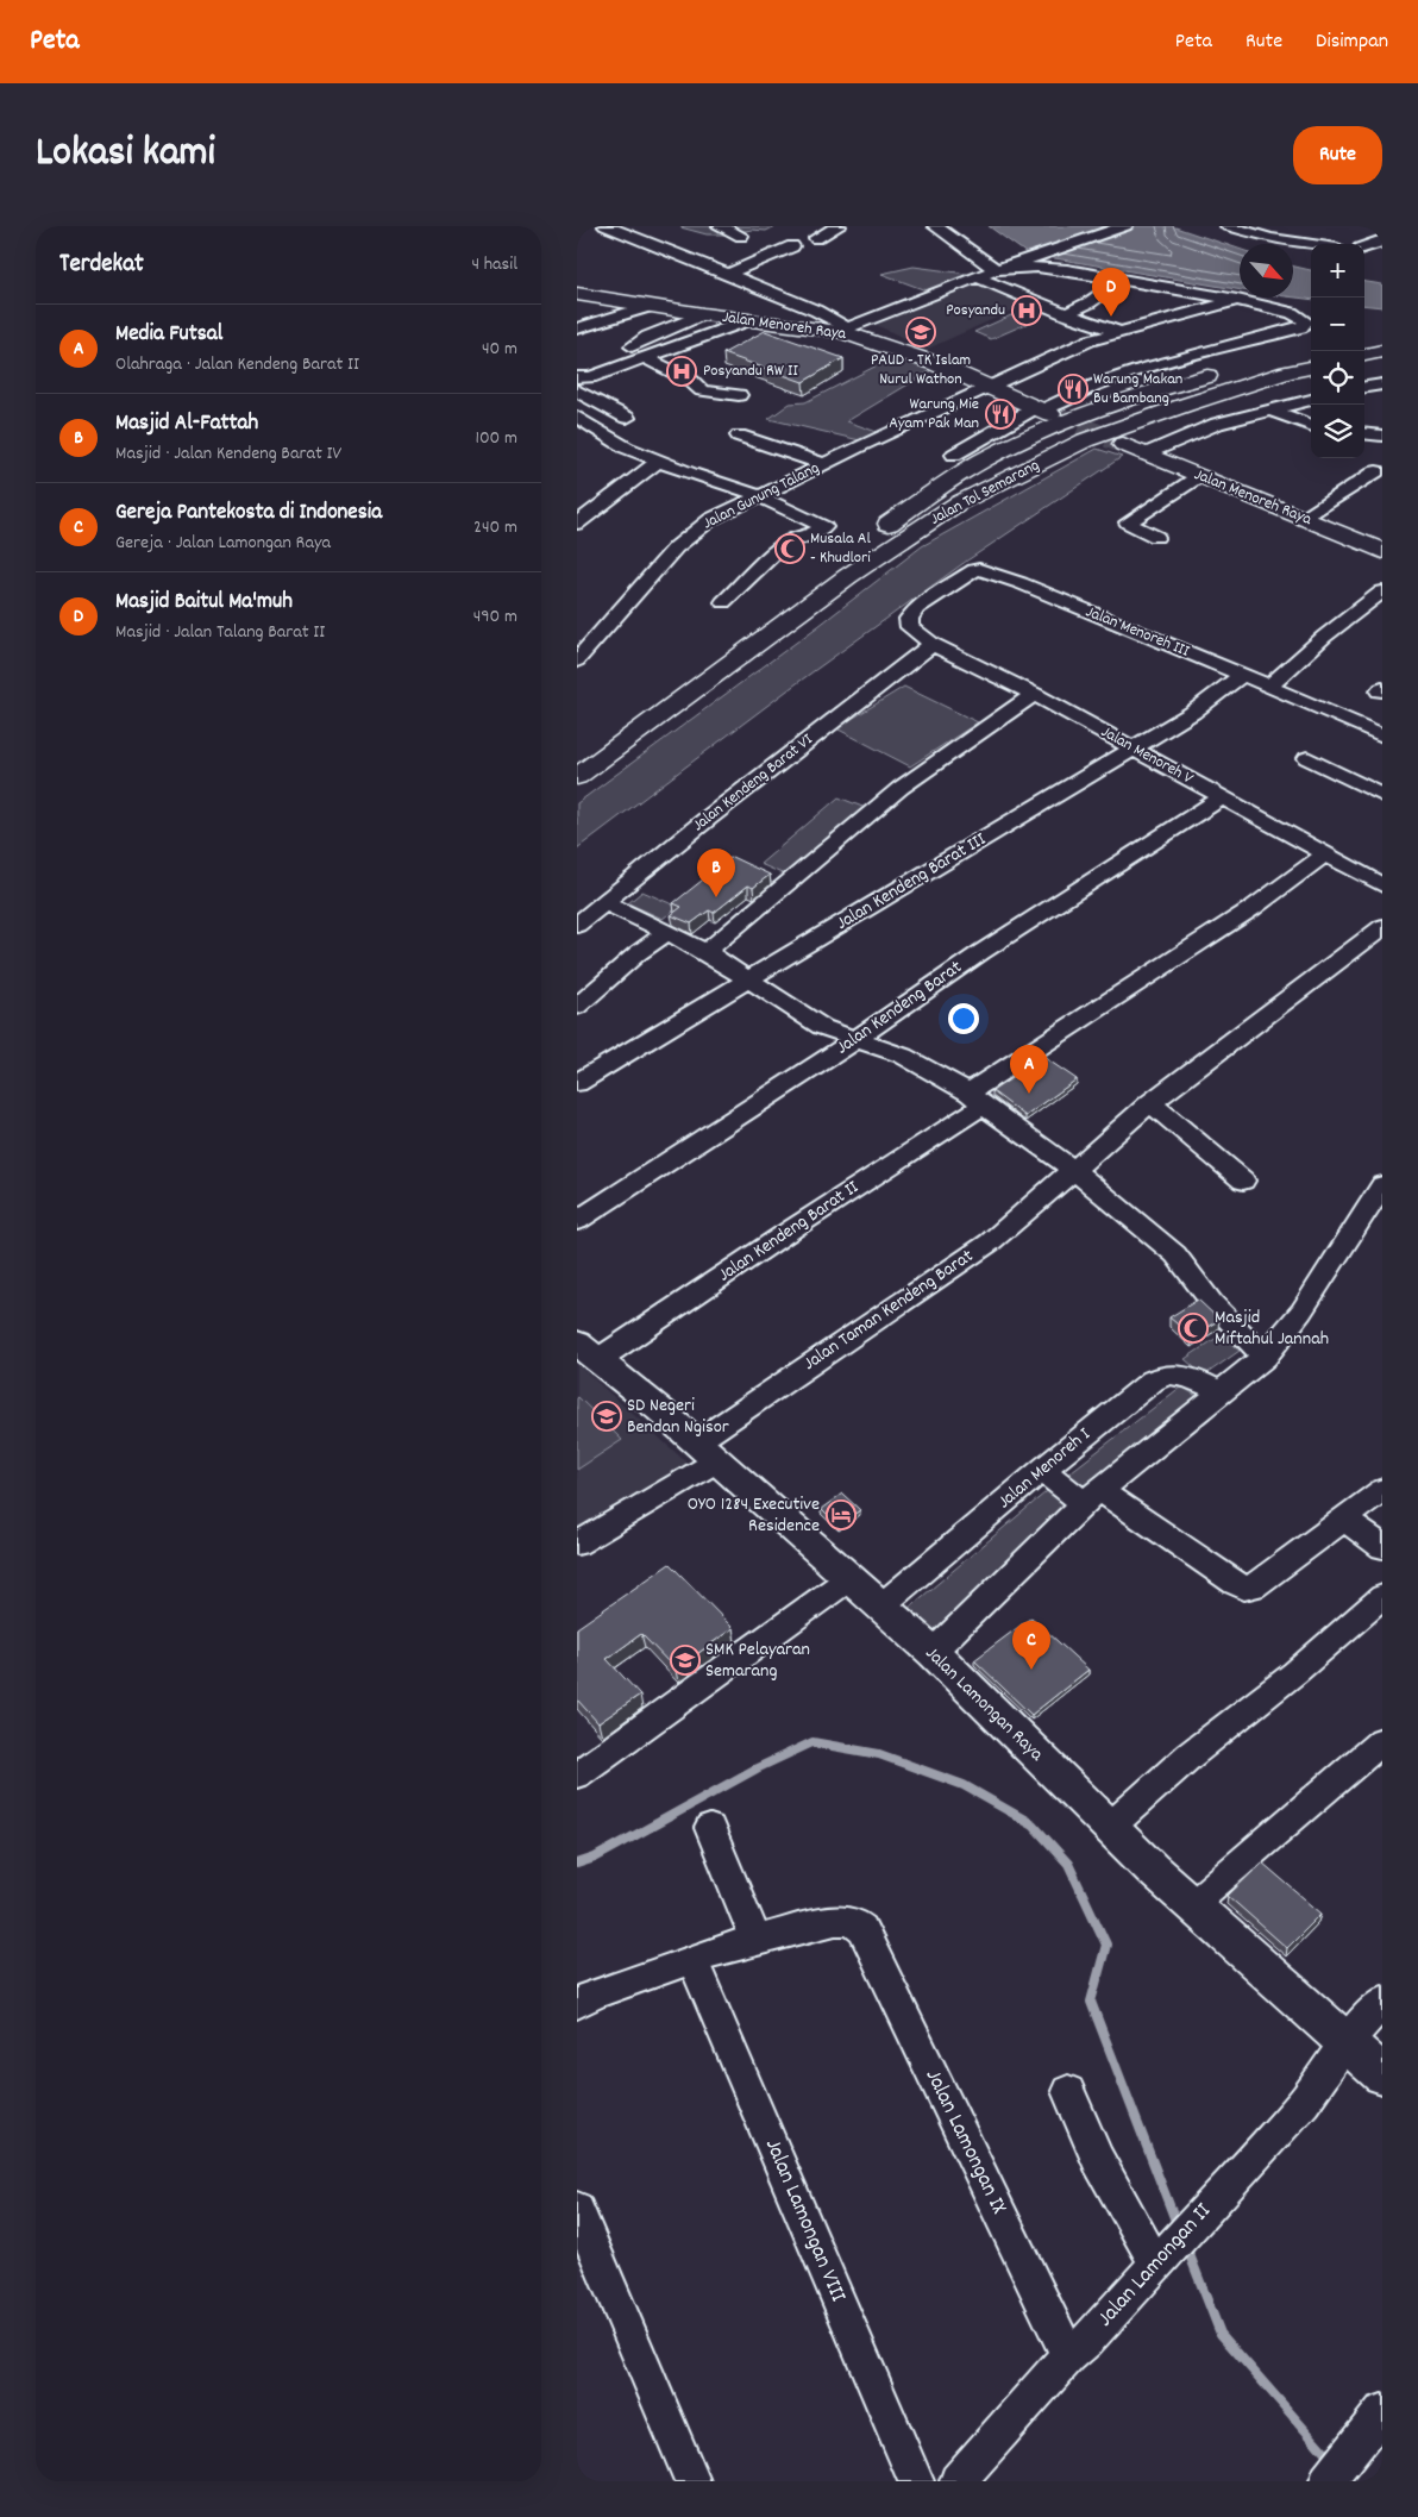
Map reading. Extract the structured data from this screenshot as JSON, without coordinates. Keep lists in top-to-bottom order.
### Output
{
  "streets": {
    "main road": ["Jalan Menoreh Raya", "Jalan Tol Semarang"],
    "street": [
      "Jalan Gunung Talang",
      "Jalan Menoreh III",
      "Jalan Menoreh V",
      "Jalan Kendeng Barat VI",
      "Jalan Kendeng Barat III",
      "Jalan Kendeng Barat",
      "Jalan Kendeng Barat II",
      "Jalan Taman Kendeng Barat",
      "Jalan Menoreh I",
      "Jalan Lamongan Raya",
      "Jalan Lamongan IX",
      "Jalan Lamongan VIII",
      "Jalan Lamongan II"
    ]
  },
  "crossings": [
    ["Jalan Menoreh Raya", "Jalan Gunung Talang"],
    ["Jalan Menoreh III", "Jalan Menoreh V"],
    ["Jalan Menoreh III", "Jalan Kendeng Barat III"],
    ["Jalan Menoreh V", "Jalan Kendeng Barat VI"],
    ["Jalan Menoreh V", "Jalan Kendeng Barat III"],
    ["Jalan Menoreh V", "Jalan Kendeng Barat"],
    ["Jalan Menoreh V", "Jalan Kendeng Barat II"],
    ["Jalan Kendeng Barat II", "Jalan Lamongan Raya"],
    ["Jalan Taman Kendeng Barat", "Jalan Lamongan Raya"],
    ["Jalan Menoreh I", "Jalan Lamongan Raya"],
    ["Jalan Lamongan Raya", "Jalan Lamongan II"],
    ["Jalan Lamongan IX", "Jalan Lamongan II"]
  ],
  "places": {
    "hospital": ["Posyandu", "Posyandu RW II"],
    "school or university": ["PAUD - TK Islam Nurul Wathon", "SD Negeri Bendan Ngisor", "SMK Pelayaran Semarang"],
    "restaurant": ["Warung Makan Bu Bambang", "Warung Mie Ayam Pak Man"],
    "mosque": ["Musala Al - Khudlori", "Masjid Miftahul Jannah"],
    "hotel": ["OYO 1284 Executive Residence"]
  },
  "north": "bottom right",
  "page": {
    "header": "Peta",
    "nav": ["Peta", "Rute", "Disimpan"],
    "title": "Lokasi kami",
    "buttons": "Rute",
    "heading": ["Terdekat", "4 hasil"],
    "map_buttons": ["+", "−"],
    "pins": [
      "D",
      "B",
      "A",
      "C"
    ],
    "list": [
      {
        "mark": "A",
        "name": "Media Futsal",
        "note": "Olahraga · Jalan Kendeng Barat II",
        "value": "40 m"
      },
      {
        "mark": "B",
        "name": "Masjid Al-Fattah",
        "note": "Masjid · Jalan Kendeng Barat IV",
        "value": "100 m"
      },
      {
        "mark": "C",
        "name": "Gereja Pantekosta di Indonesia",
        "note": "Gereja · Jalan Lamongan Raya",
        "value": "240 m"
      },
      {
        "mark": "D",
        "name": "Masjid Baitul Ma'muh",
        "note": "Masjid · Jalan Talang Barat II",
        "value": "490 m"
      }
    ]
  }
}
